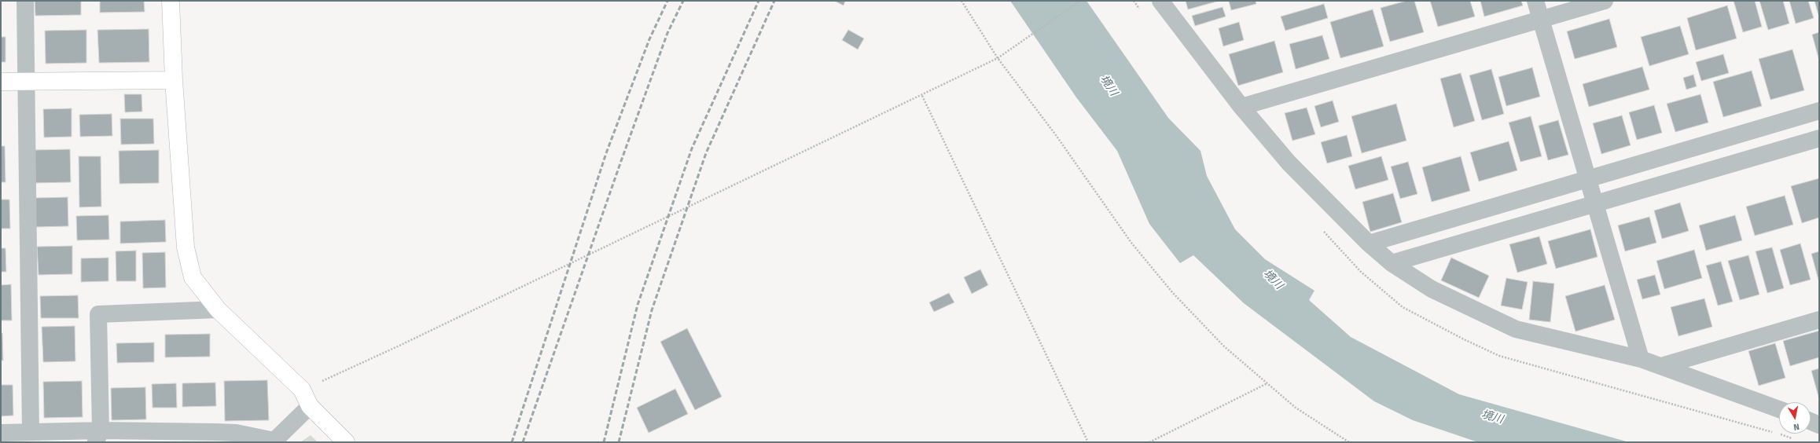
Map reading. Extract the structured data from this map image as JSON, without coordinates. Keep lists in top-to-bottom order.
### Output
{
  "water": ["境川"],
  "north": "bottom"
}
